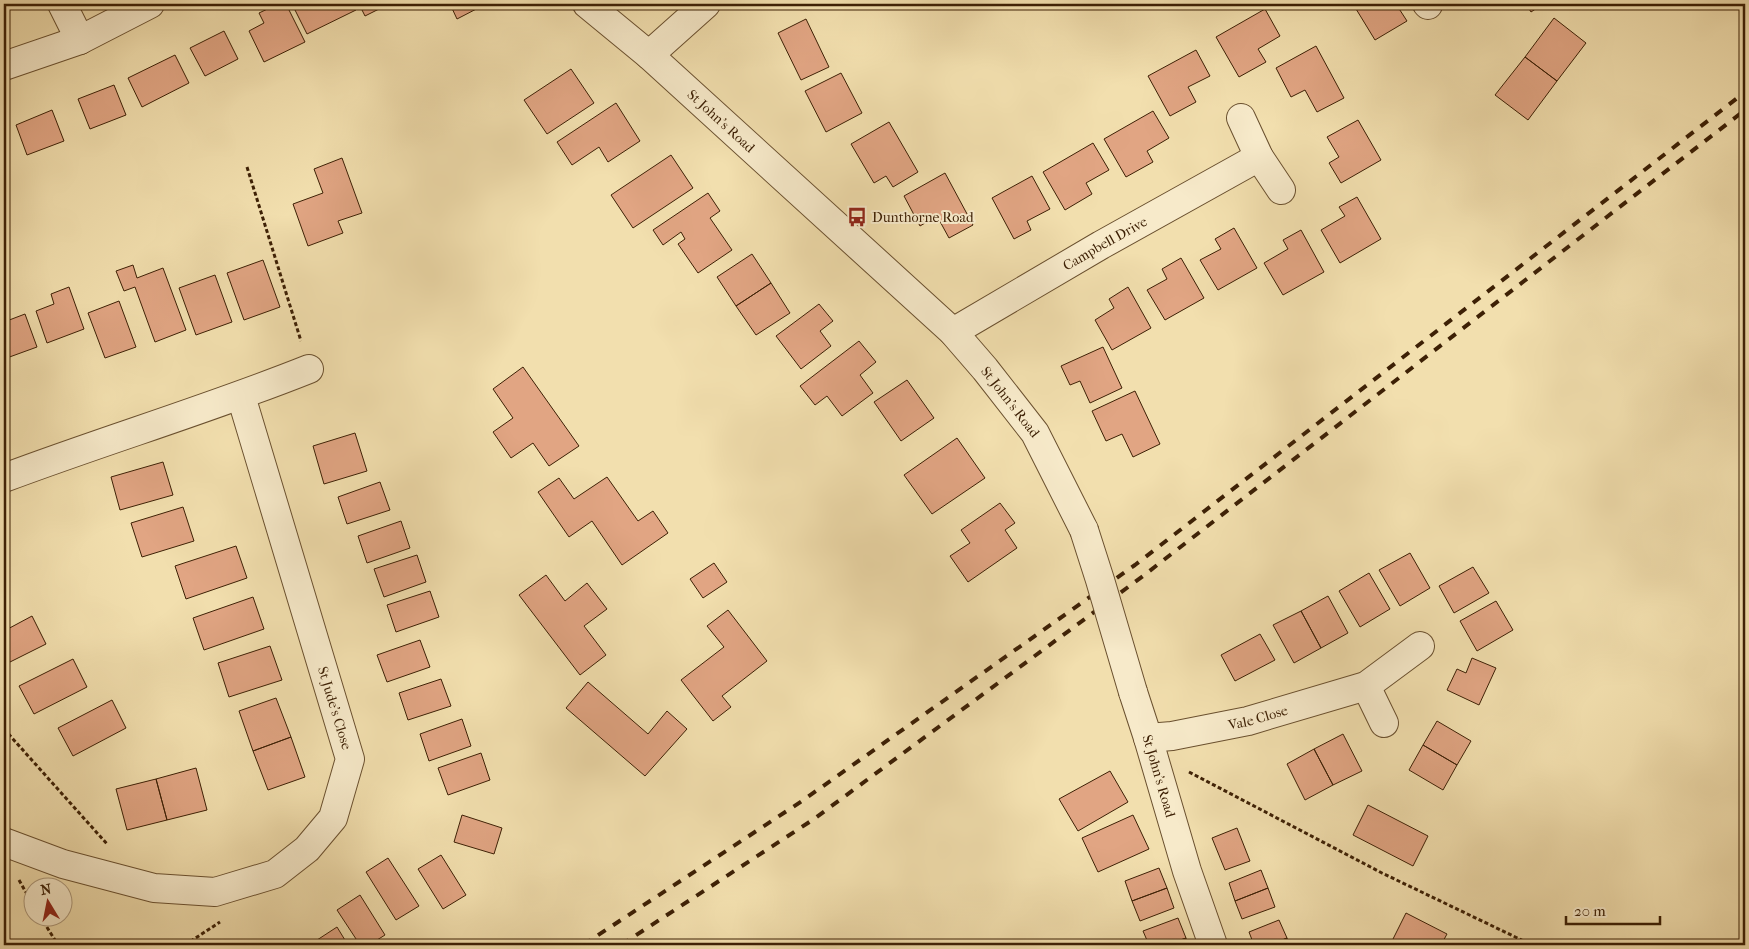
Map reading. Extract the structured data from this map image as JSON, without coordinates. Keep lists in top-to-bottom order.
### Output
{
  "streets": {
    "street": [
      "St John's Road",
      "Campbell Drive",
      "St Jude's Close",
      "Vale Close"
    ]
  },
  "crossings": [
    ["St John's Road", "Campbell Drive"],
    ["St John's Road", "Vale Close"]
  ],
  "places": {
    "bus stop": ["Dunthorne Road"]
  },
  "scale_bar": "20 m",
  "north": "top"
}
